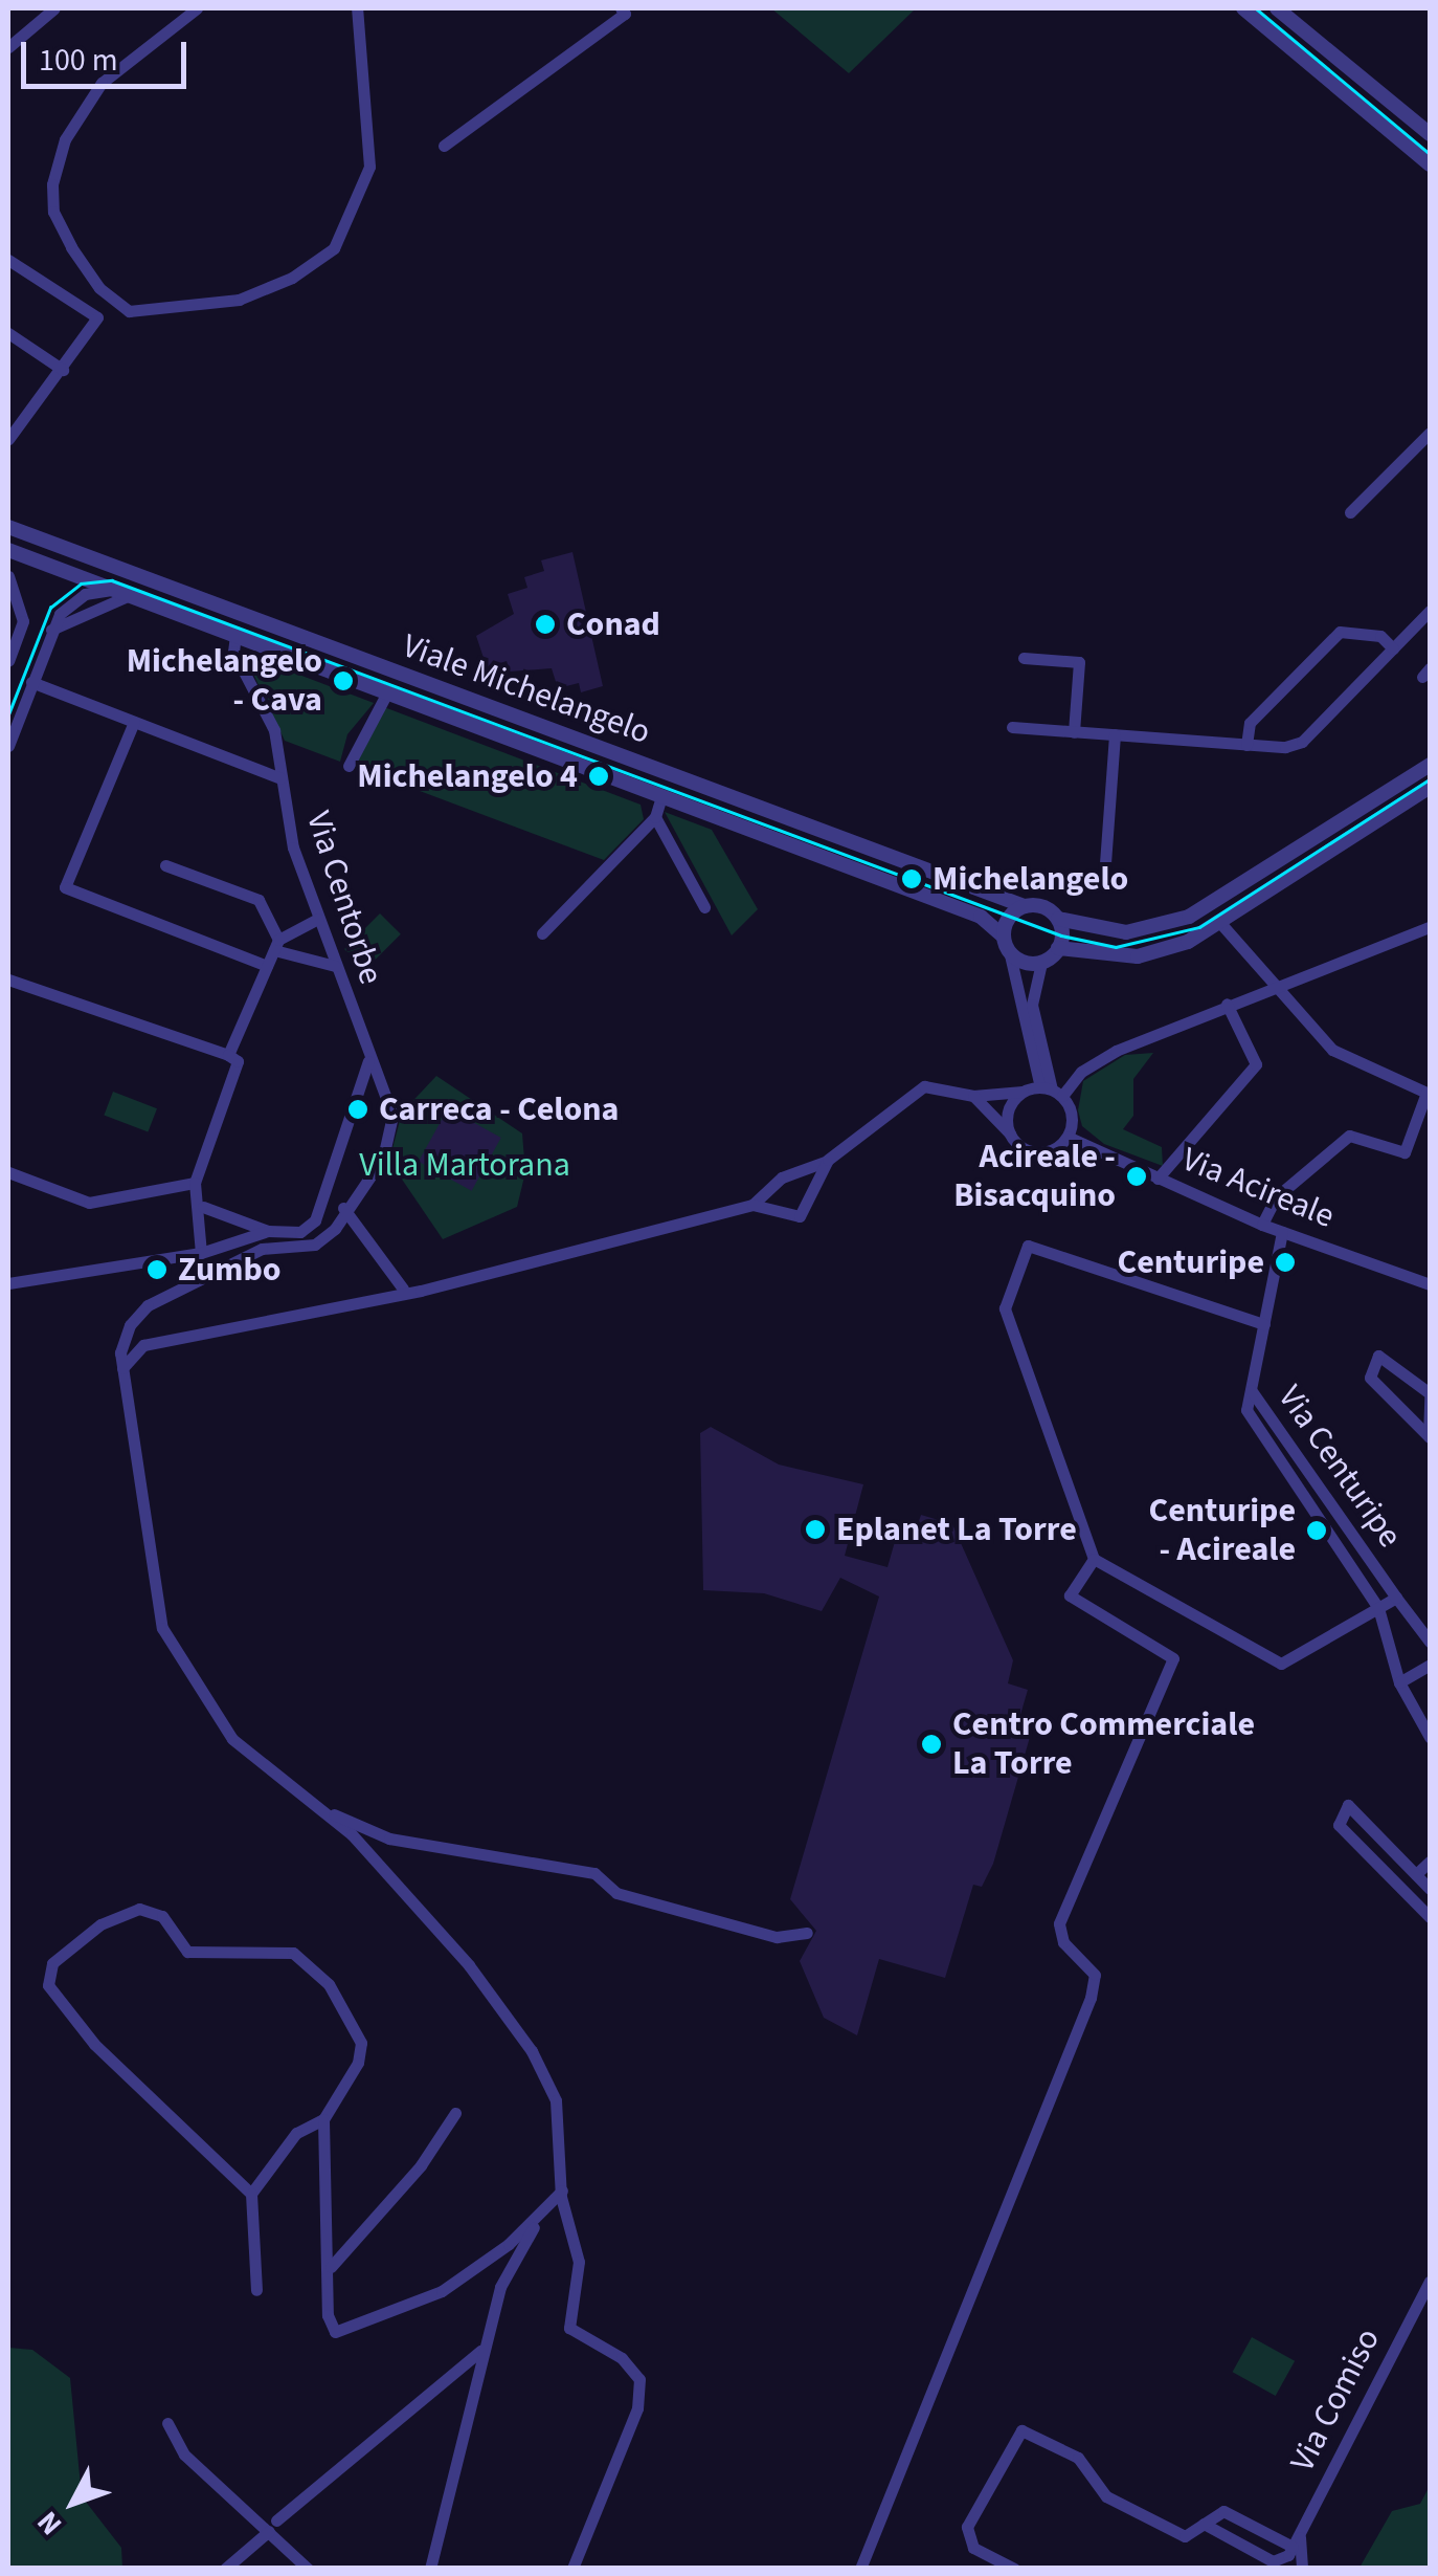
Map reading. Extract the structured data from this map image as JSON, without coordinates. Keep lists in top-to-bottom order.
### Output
{
  "streets": {
    "street": [
      "Viale Michelangelo",
      "Via Centorbe",
      "Via Acireale",
      "Via Centuripe",
      "Via Comiso"
    ]
  },
  "crossings": [
    ["Viale Michelangelo", "Via Centorbe"]
  ],
  "parks": ["Villa Martorana"],
  "places": [
    "Conad",
    "Michelangelo - Cava",
    "Michelangelo 4",
    "Michelangelo",
    "Carreca - Celona",
    "Acireale - Bisacquino",
    "Centuripe",
    "Zumbo",
    "Eplanet La Torre",
    "Centuripe - Acireale",
    "Centro Commerciale La Torre"
  ],
  "scale_bar": "100 m",
  "north": "bottom left"
}
